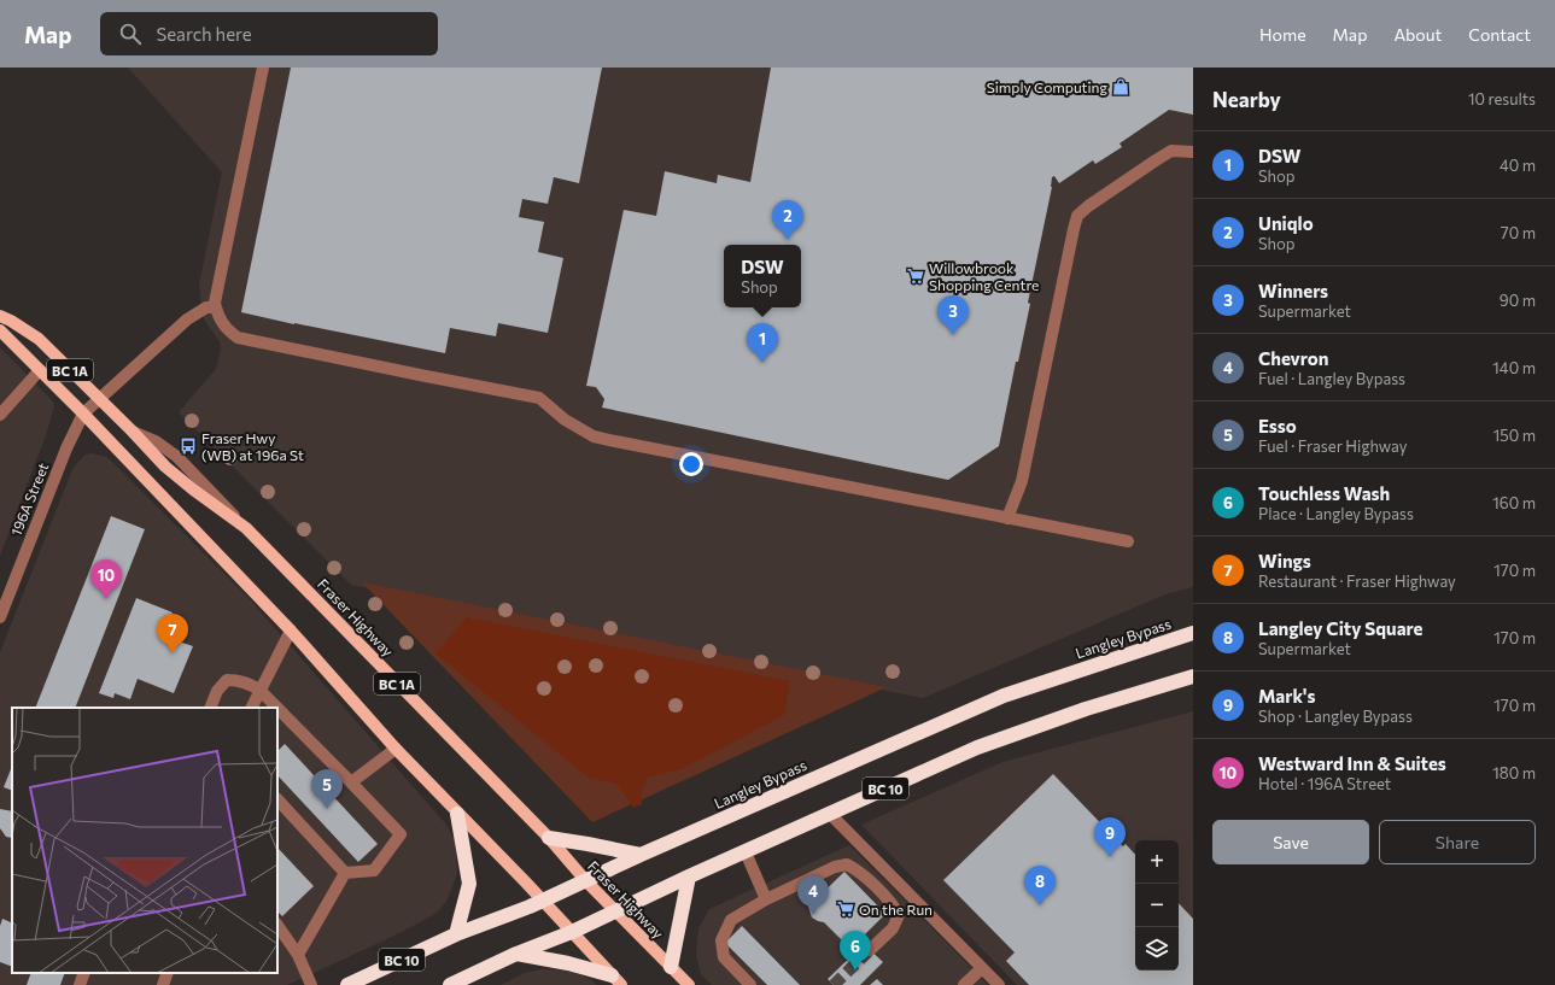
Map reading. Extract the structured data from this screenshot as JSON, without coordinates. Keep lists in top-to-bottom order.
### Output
{
  "streets": {
    "highway": ["Langley Bypass", "BC 10"],
    "main road": ["BC 1A", "Fraser Highway"],
    "street": ["196A Street"]
  },
  "crossings": [
    ["BC 1A", "196A Street"],
    ["BC 1A", "Langley Bypass"],
    ["BC 1A", "BC 10"],
    ["196A Street", "Fraser Highway"],
    ["Fraser Highway", "Langley Bypass"],
    ["Fraser Highway", "BC 10"]
  ],
  "places": {
    "shop": ["Simply Computing"],
    "supermarket": ["Willowbrook Shopping Centre", "On the Run"],
    "bus stop": ["Fraser Hwy (WB) at 196a St"]
  },
  "page": {
    "header": "Map",
    "search": "Search here",
    "nav": [
      "Home",
      "Map",
      "About",
      "Contact"
    ],
    "heading": ["Nearby", "10 results"],
    "list": [
      {
        "mark": "1",
        "name": "DSW",
        "note": "Shop",
        "value": "40 m"
      },
      {
        "mark": "2",
        "name": "Uniqlo",
        "note": "Shop",
        "value": "70 m"
      },
      {
        "mark": "3",
        "name": "Winners",
        "note": "Supermarket",
        "value": "90 m"
      },
      {
        "mark": "4",
        "name": "Chevron",
        "note": "Fuel · Langley Bypass",
        "value": "140 m"
      },
      {
        "mark": "5",
        "name": "Esso",
        "note": "Fuel · Fraser Highway",
        "value": "150 m"
      },
      {
        "mark": "6",
        "name": "Touchless Wash",
        "note": "Place · Langley Bypass",
        "value": "160 m"
      },
      {
        "mark": "7",
        "name": "Wings",
        "note": "Restaurant · Fraser Highway",
        "value": "170 m"
      },
      {
        "mark": "8",
        "name": "Langley City Square",
        "note": "Supermarket",
        "value": "170 m"
      },
      {
        "mark": "9",
        "name": "Mark's",
        "note": "Shop · Langley Bypass",
        "value": "170 m"
      },
      {
        "mark": "10",
        "name": "Westward Inn & Suites",
        "note": "Hotel · 196A Street",
        "value": "180 m"
      }
    ],
    "pins": [
      "2",
      "3",
      "1",
      "10",
      "7",
      "5",
      "9",
      "8",
      "4",
      "6"
    ],
    "popup": ["DSW", "Shop"],
    "buttons": ["Save", "Share"],
    "map_buttons": ["+", "−"]
  }
}
